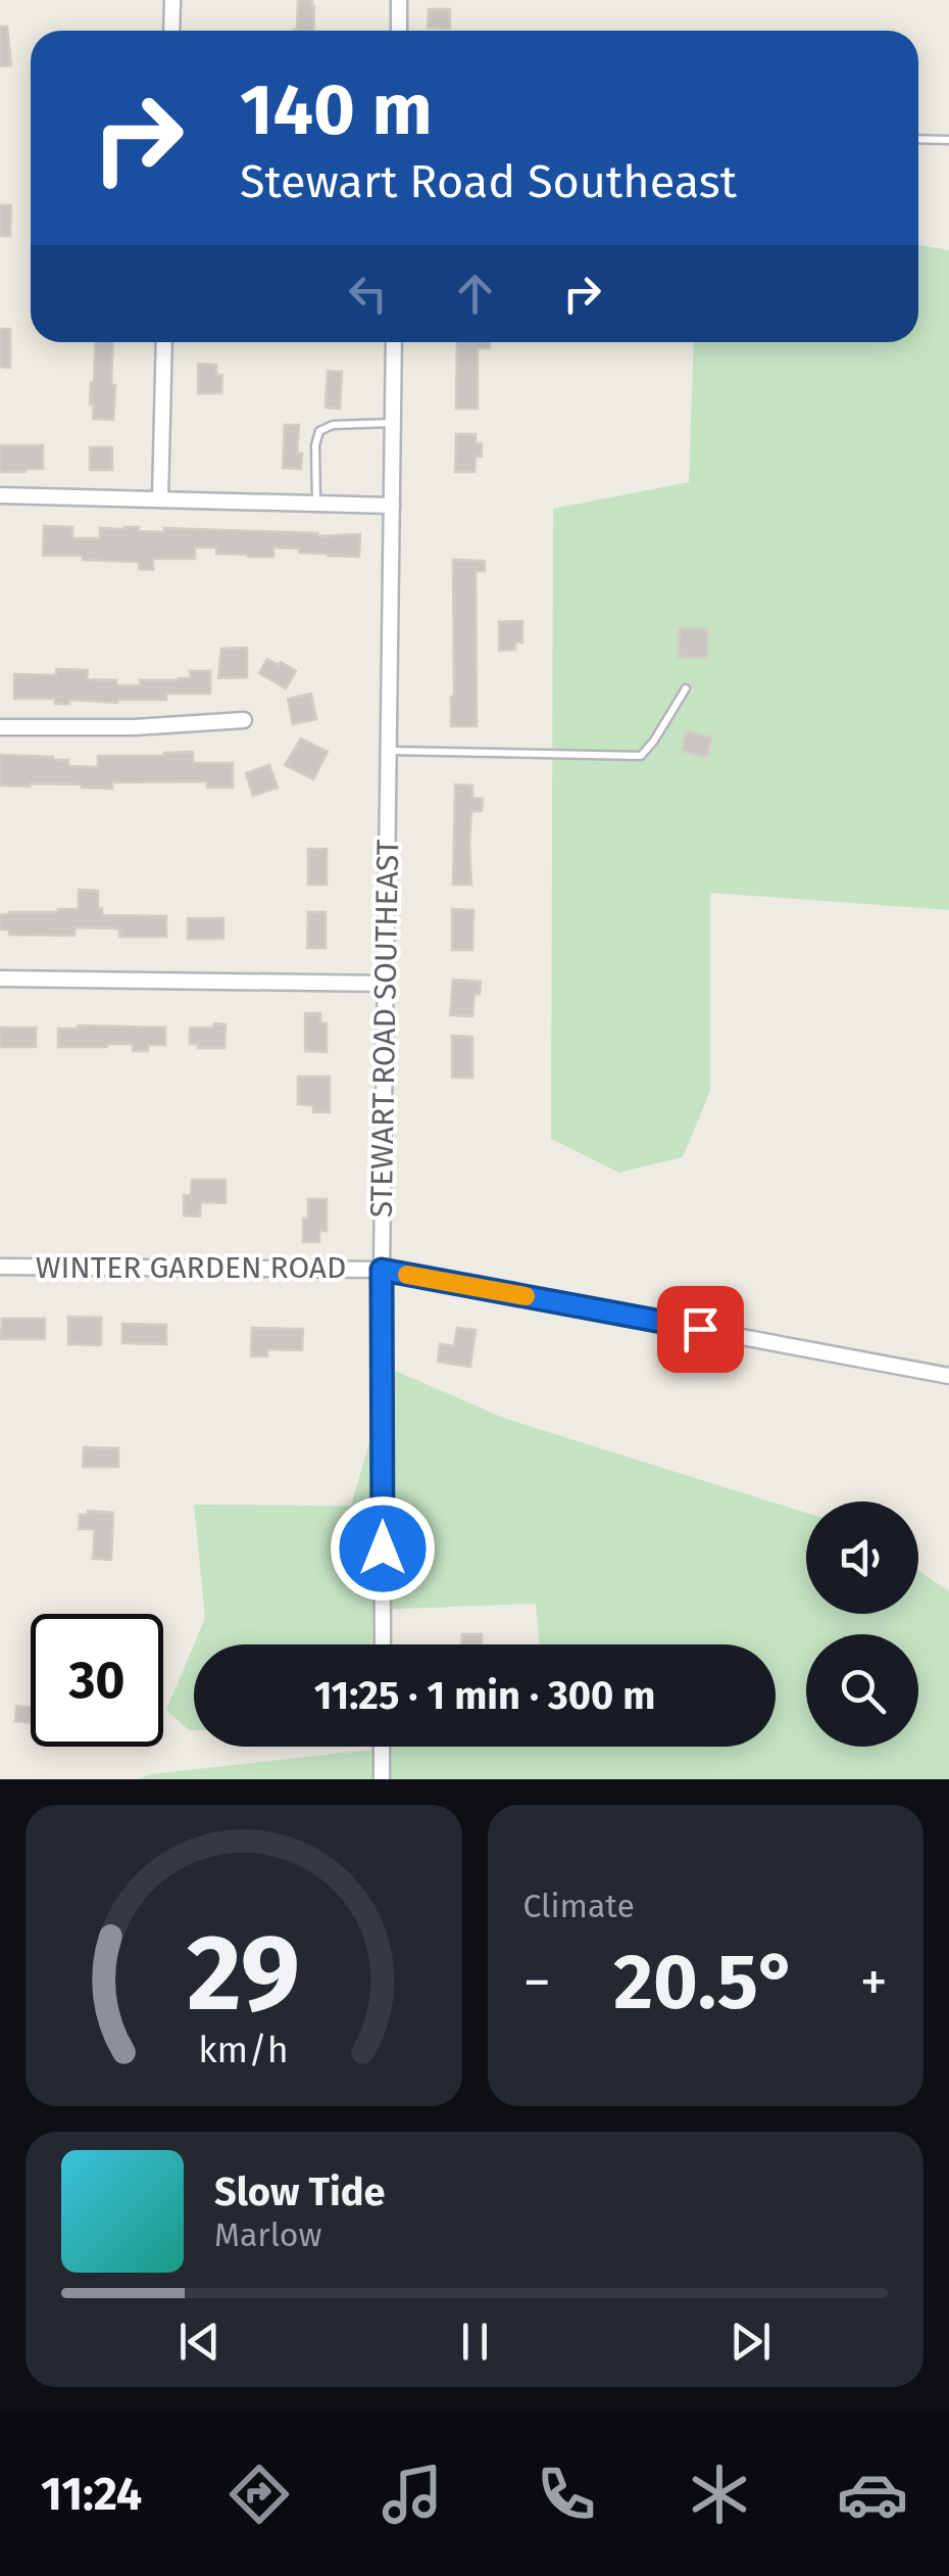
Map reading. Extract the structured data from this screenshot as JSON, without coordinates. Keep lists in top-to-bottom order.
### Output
{
  "streets": {
    "street": ["STEWART ROAD SOUTHEAST", "WINTER GARDEN ROAD"]
  },
  "crossings": [
    ["STEWART ROAD SOUTHEAST", "WINTER GARDEN ROAD"]
  ],
  "page": {
    "turn": ["140 m", "Stewart Road Southeast"],
    "limit": "30",
    "trip": "11:25 · 1 min · 300 m",
    "tile": "Climate",
    "heat": ["−", "20.5°", "+"],
    "song": ["Slow Tide", "Marlow"],
    "tabs": "11:24",
    "gauge": ["29", "km/h"]
  }
}
